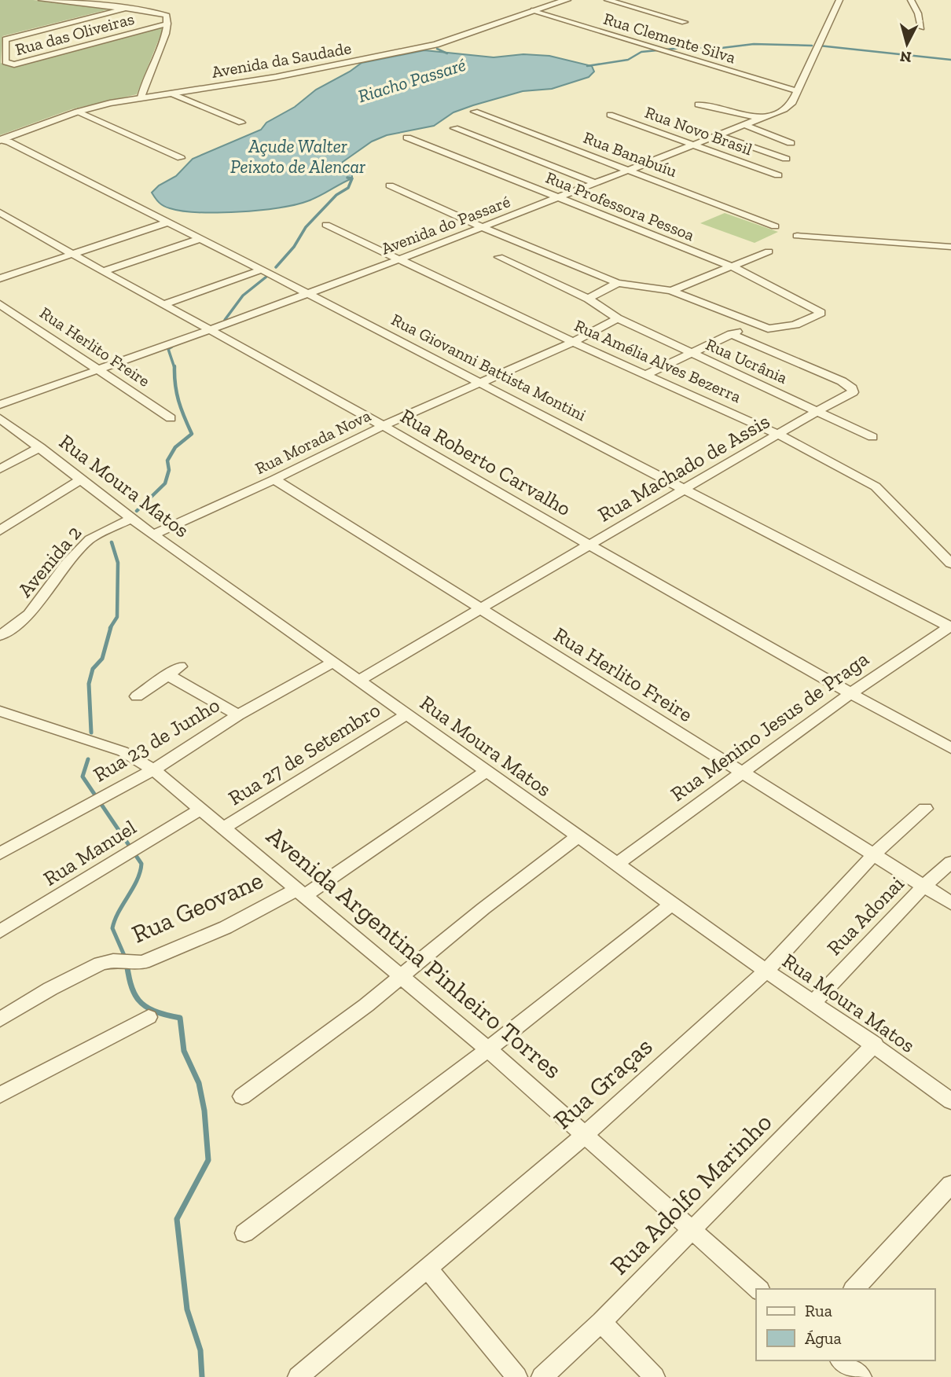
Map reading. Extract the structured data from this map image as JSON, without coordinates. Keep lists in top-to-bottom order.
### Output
{
  "streets": {
    "street": [
      "Rua das Oliveiras",
      "Rua Clemente Silva",
      "Avenida da Saudade",
      "Rua Novo Brasil",
      "Rua Banabuíu",
      "Rua Professora Pessoa",
      "Avenida do Passaré",
      "Rua Herlito Freire",
      "Rua Amélia Alves Bezerra",
      "Rua Ucrânia",
      "Rua Giovanni Battista Montini",
      "Rua Morada Nova",
      "Rua Roberto Carvalho",
      "Rua Machado de Assis",
      "Rua Moura Matos",
      "Avenida 2",
      "Rua Menino Jesus de Praga",
      "Rua 23 de Junho",
      "Rua 27 de Setembro",
      "Rua Manuel",
      "Rua Geovane",
      "Rua Adonai",
      "Avenida Argentina Pinheiro Torres",
      "Rua Graças",
      "Rua Adolfo Marinho"
    ]
  },
  "crossings": [
    ["Rua Clemente Silva", "Avenida da Saudade"],
    ["Rua Clemente Silva", "Avenida do Passaré"],
    ["Avenida da Saudade", "Rua Giovanni Battista Montini"],
    ["Rua Novo Brasil", "Avenida do Passaré"],
    ["Rua Banabuíu", "Avenida do Passaré"],
    ["Rua Professora Pessoa", "Avenida do Passaré"],
    ["Avenida do Passaré", "Rua Herlito Freire"],
    ["Avenida do Passaré", "Rua Amélia Alves Bezerra"],
    ["Avenida do Passaré", "Rua Giovanni Battista Montini"],
    ["Avenida do Passaré", "Rua Roberto Carvalho"],
    ["Rua Herlito Freire", "Rua Morada Nova"],
    ["Rua Herlito Freire", "Rua Machado de Assis"],
    ["Rua Herlito Freire", "Rua Menino Jesus de Praga"],
    ["Rua Herlito Freire", "Rua Adonai"],
    ["Rua Herlito Freire", "Rua Graças"],
    ["Rua Amélia Alves Bezerra", "Rua Morada Nova"],
    ["Rua Amélia Alves Bezerra", "Rua Machado de Assis"],
    ["Rua Ucrânia", "Rua Morada Nova"],
    ["Rua Ucrânia", "Rua Machado de Assis"],
    ["Rua Giovanni Battista Montini", "Rua Morada Nova"],
    ["Rua Giovanni Battista Montini", "Rua Machado de Assis"],
    ["Rua Giovanni Battista Montini", "Rua Menino Jesus de Praga"],
    ["Rua Morada Nova", "Rua Roberto Carvalho"],
    ["Rua Morada Nova", "Rua Moura Matos"],
    ["Rua Roberto Carvalho", "Rua Machado de Assis"],
    ["Rua Roberto Carvalho", "Rua Menino Jesus de Praga"],
    ["Rua Machado de Assis", "Rua Moura Matos"],
    ["Rua Moura Matos", "Avenida 2"],
    ["Rua Moura Matos", "Rua Menino Jesus de Praga"],
    ["Rua Moura Matos", "Rua 23 de Junho"],
    ["Rua Moura Matos", "Rua 27 de Setembro"],
    ["Rua Moura Matos", "Rua Geovane"],
    ["Rua Moura Matos", "Rua Adonai"],
    ["Rua Moura Matos", "Rua Graças"],
    ["Rua Moura Matos", "Rua Adolfo Marinho"],
    ["Rua 23 de Junho", "Avenida Argentina Pinheiro Torres"],
    ["Rua 27 de Setembro", "Avenida Argentina Pinheiro Torres"],
    ["Rua Manuel", "Avenida Argentina Pinheiro Torres"],
    ["Rua Geovane", "Avenida Argentina Pinheiro Torres"],
    ["Avenida Argentina Pinheiro Torres", "Rua Graças"],
    ["Avenida Argentina Pinheiro Torres", "Rua Adolfo Marinho"]
  ],
  "water": ["Riacho Passaré", "Açude Walter Peixoto de Alencar"],
  "legend": ["Rua", "Água"],
  "north": "bottom"
}
